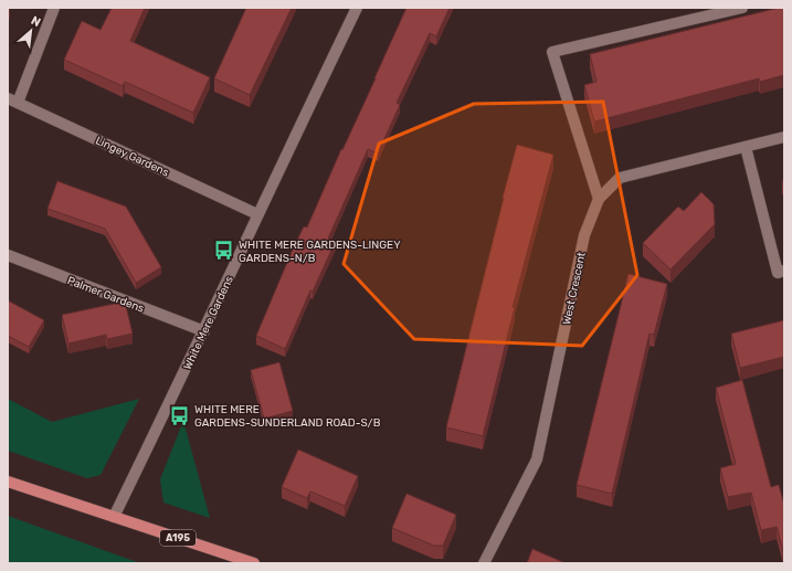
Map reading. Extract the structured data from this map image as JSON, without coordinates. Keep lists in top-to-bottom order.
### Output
{
  "streets": {
    "main road": ["A195"],
    "street": [
      "Lingey Gardens",
      "West Crescent",
      "Palmer Gardens",
      "White Mere Gardens"
    ]
  },
  "crossings": [
    ["Lingey Gardens", "White Mere Gardens"],
    ["Palmer Gardens", "White Mere Gardens"],
    ["White Mere Gardens", "A195"]
  ],
  "places": {
    "bus stop": ["WHITE MERE GARDENS-LINGEY GARDENS-N/B", "WHITE MERE GARDENS-SUNDERLAND ROAD-S/B"]
  },
  "north": "top right"
}
